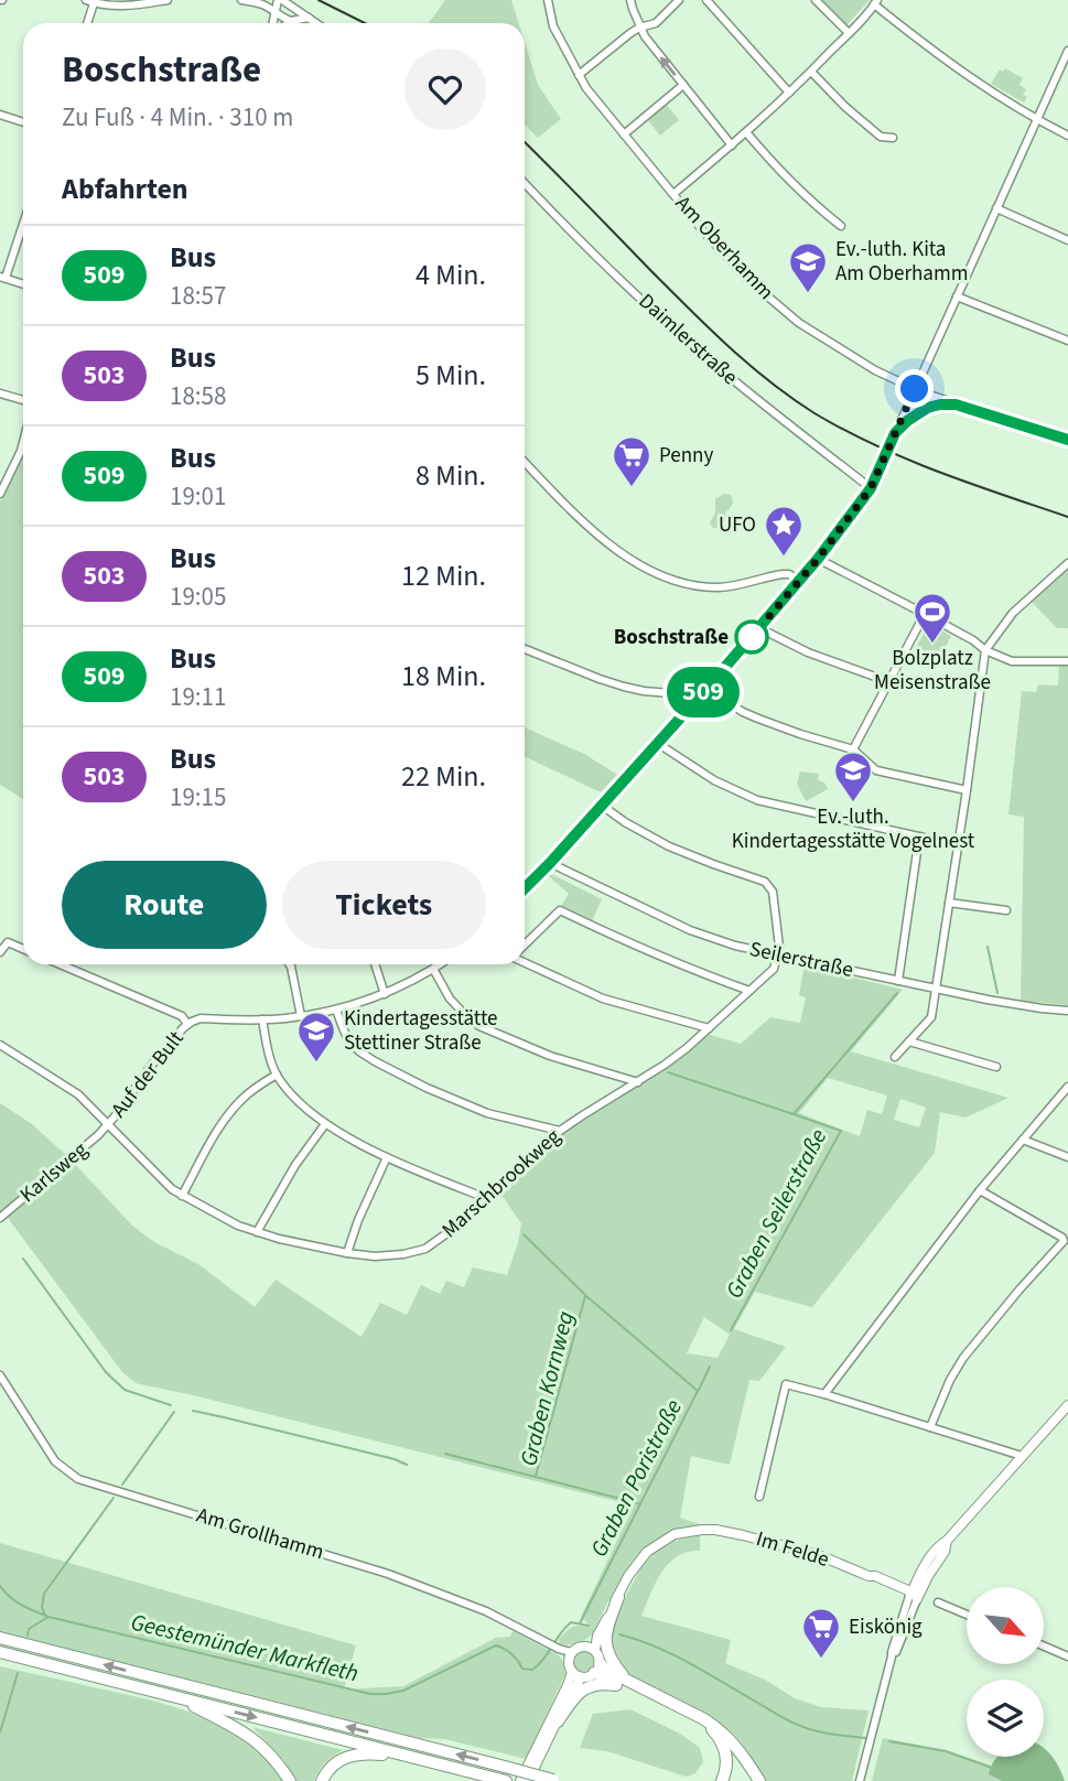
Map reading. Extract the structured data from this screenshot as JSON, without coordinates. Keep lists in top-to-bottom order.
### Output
{
  "streets": {
    "main road": ["Im Felde"],
    "street": [
      "Am Oberhamm",
      "Daimlerstraße",
      "Seilerstraße",
      "Auf der Bult",
      "Karlsweg",
      "Marschbrookweg",
      "Am Grollhamm"
    ]
  },
  "crossings": [
    ["Seilerstraße", "Marschbrookweg"],
    ["Auf der Bult", "Karlsweg"],
    ["Auf der Bult", "Marschbrookweg"],
    ["Karlsweg", "Marschbrookweg"],
    ["Am Grollhamm", "Im Felde"]
  ],
  "water": [
    "Graben Seilerstraße",
    "Graben Kornweg",
    "Graben Poristraße",
    "Geestemünder Markfleth"
  ],
  "places": {
    "school or university": ["Ev.-luth. Kita Am Oberhamm", "Ev.-luth. Kindertagesstätte Vogelnest", "Kindertagesstätte Stettiner Straße"],
    "supermarket": ["Penny", "Eiskönig"],
    "place": ["UFO"],
    "other": ["Boschstraße"],
    "sports": ["Bolzplatz Meisenstraße"]
  },
  "lines": ["bus line 509"],
  "north": "bottom right",
  "page": {
    "on_map": "509",
    "heading": [
      ["Boschstraße", "Zu Fuß · 4 Min. · 310 m"],
      "Abfahrten"
    ],
    "list": [
      {
        "mark": "509",
        "name": "Bus",
        "note": "18:57",
        "value": "4 Min."
      },
      {
        "mark": "503",
        "name": "Bus",
        "note": "18:58",
        "value": "5 Min."
      },
      {
        "mark": "509",
        "name": "Bus",
        "note": "19:01",
        "value": "8 Min."
      },
      {
        "mark": "503",
        "name": "Bus",
        "note": "19:05",
        "value": "12 Min."
      },
      {
        "mark": "509",
        "name": "Bus",
        "note": "19:11",
        "value": "18 Min."
      },
      {
        "mark": "503",
        "name": "Bus",
        "note": "19:15",
        "value": "22 Min."
      }
    ],
    "buttons": ["Route", "Tickets"]
  }
}
